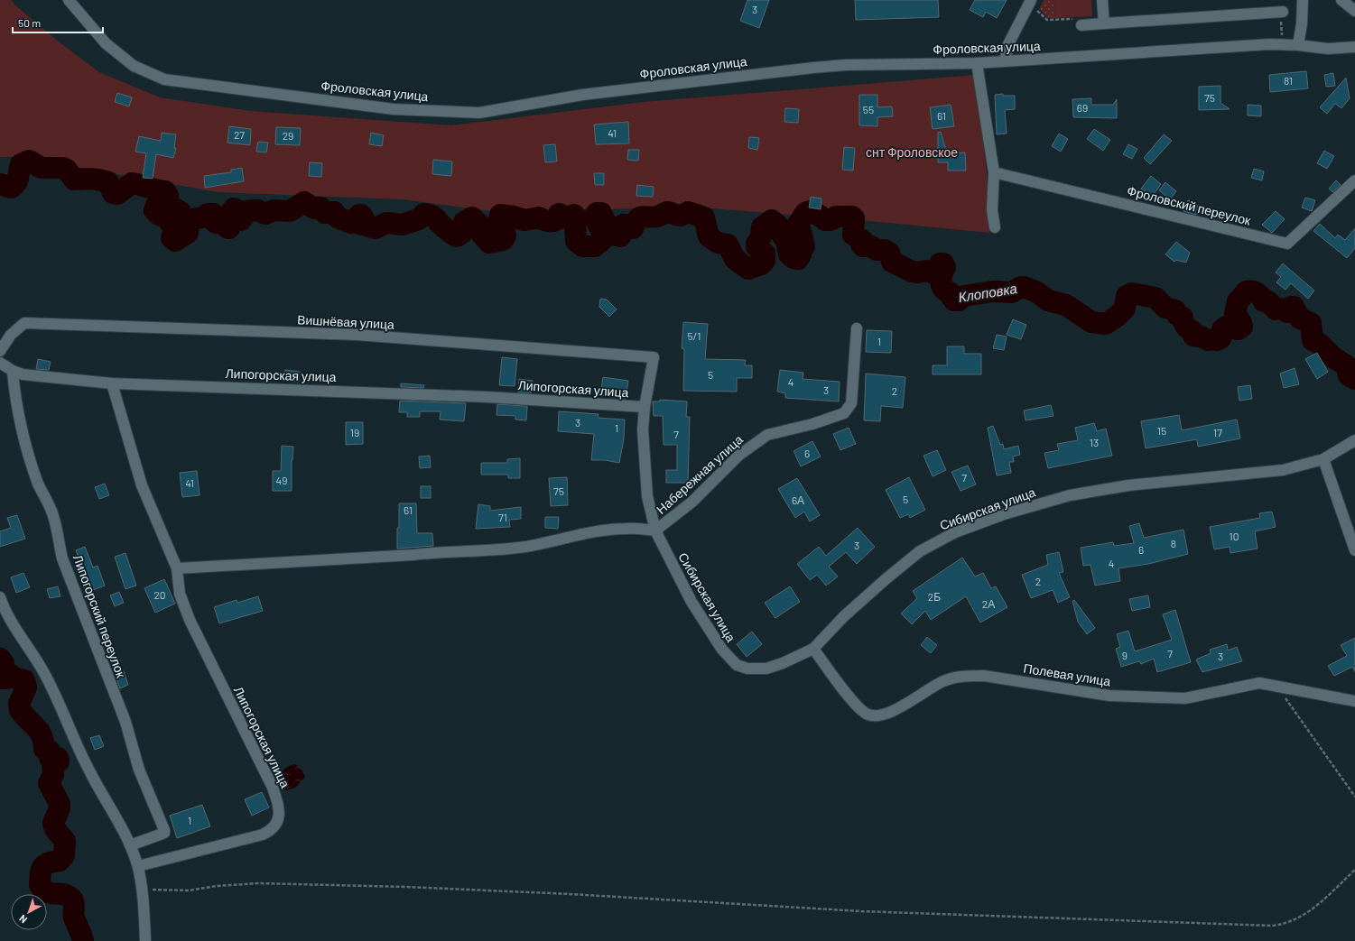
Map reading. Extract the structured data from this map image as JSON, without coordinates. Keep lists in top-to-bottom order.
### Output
{
  "streets": {
    "street": [
      "Фроловская улица",
      "Фроловский переулок",
      "Вишнёвая улица",
      "Липогорская улица",
      "Набережная улица",
      "Сибирская улица",
      "Липогорский переулок",
      "Полевая улица"
    ]
  },
  "crossings": [
    ["Вишнёвая улица", "Липогорская улица"],
    ["Вишнёвая улица", "Сибирская улица"],
    ["Липогорская улица", "Сибирская улица"],
    ["Набережная улица", "Сибирская улица"],
    ["Сибирская улица", "Полевая улица"]
  ],
  "water": ["Клоповка"],
  "parks": ["снт Фроловское"],
  "house_numbers": [
    "3",
    "81",
    "75",
    "69",
    "55",
    "61",
    "41",
    "27",
    "29",
    "5/1",
    "1",
    "5",
    "4",
    "3",
    "2",
    "3",
    "1",
    "15",
    "19",
    "17",
    "7",
    "13",
    "6",
    "7",
    "49",
    "41",
    "75",
    "5",
    "6А",
    "61",
    "71",
    "10",
    "8",
    "3",
    "6",
    "4",
    "2",
    "20",
    "2Б",
    "2А",
    "7",
    "9",
    "3",
    "1"
  ],
  "scale_bar": "50 m",
  "north": "bottom left"
}
